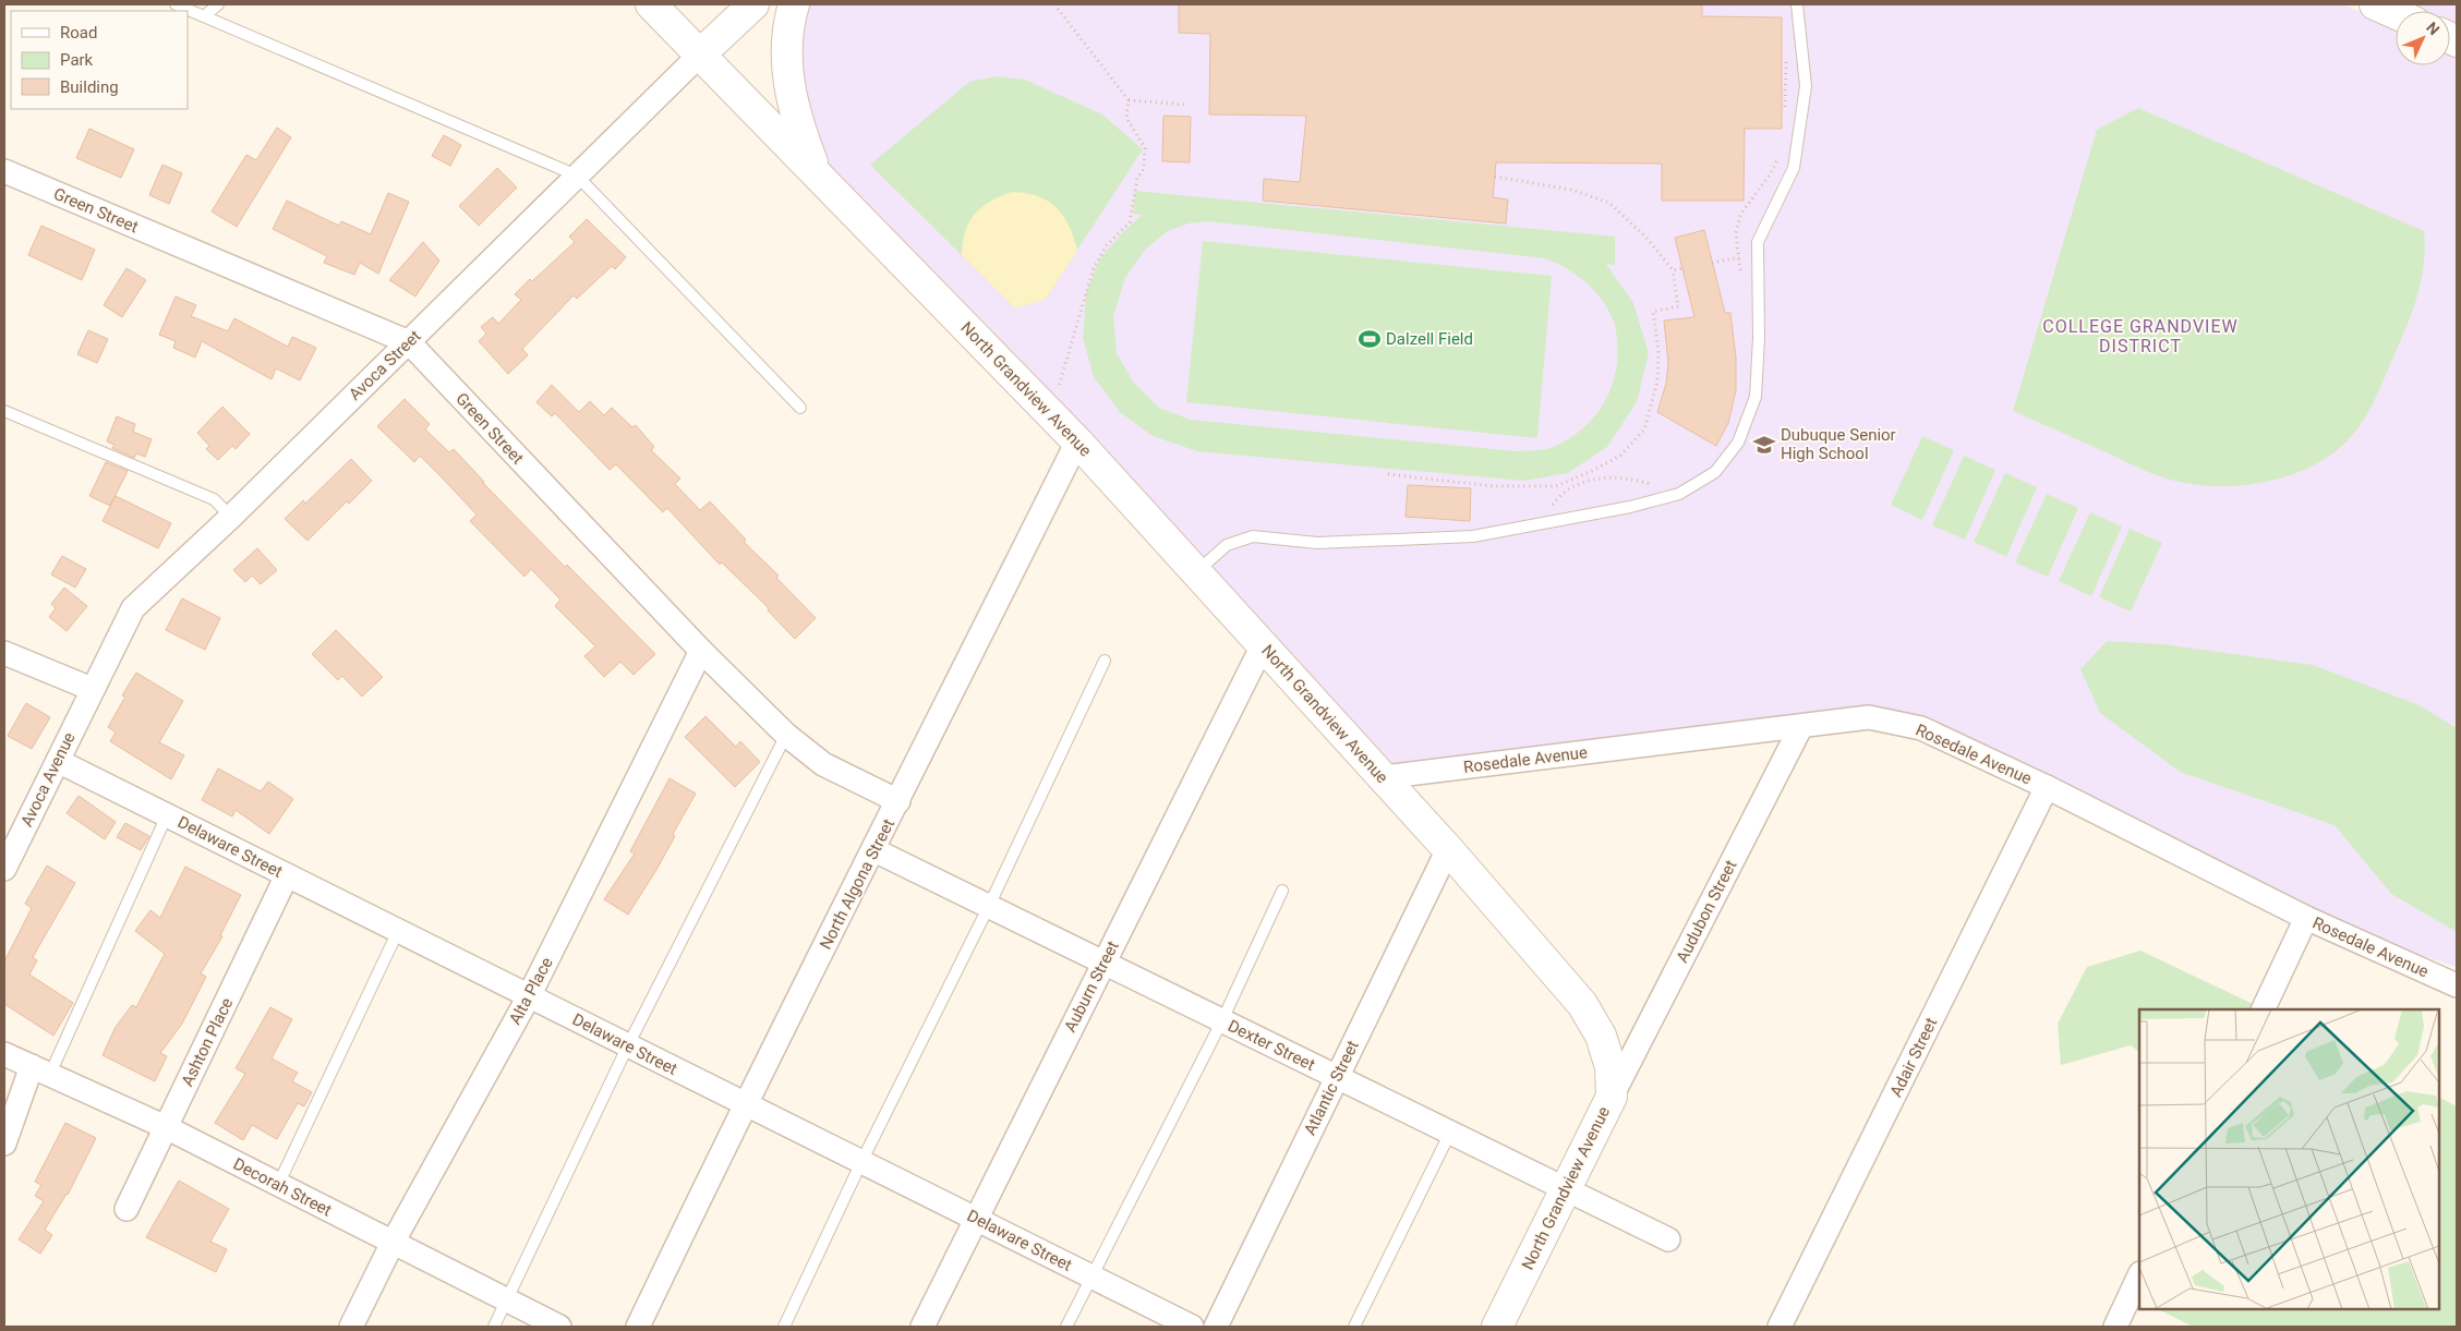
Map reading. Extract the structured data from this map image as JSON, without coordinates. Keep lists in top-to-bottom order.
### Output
{
  "streets": {
    "street": [
      "Green Street",
      "Avoca Street",
      "North Grandview Avenue",
      "Rosedale Avenue",
      "Avoca Avenue",
      "Delaware Street",
      "North Algona Street",
      "Audubon Street",
      "Auburn Street",
      "Alta Place",
      "Ashton Place",
      "Dexter Street",
      "Adair Street",
      "Atlantic Street",
      "Decorah Street"
    ]
  },
  "crossings": [
    ["Green Street", "Avoca Street"],
    ["Green Street", "North Algona Street"],
    ["Green Street", "Alta Place"],
    ["Avoca Street", "North Grandview Avenue"],
    ["Avoca Street", "Avoca Avenue"],
    ["North Grandview Avenue", "Rosedale Avenue"],
    ["North Grandview Avenue", "North Algona Street"],
    ["North Grandview Avenue", "Audubon Street"],
    ["North Grandview Avenue", "Auburn Street"],
    ["North Grandview Avenue", "Dexter Street"],
    ["North Grandview Avenue", "Atlantic Street"],
    ["Rosedale Avenue", "Audubon Street"],
    ["Rosedale Avenue", "Adair Street"],
    ["Avoca Avenue", "Delaware Street"],
    ["Delaware Street", "North Algona Street"],
    ["Delaware Street", "Auburn Street"],
    ["Delaware Street", "Alta Place"],
    ["Delaware Street", "Ashton Place"],
    ["North Algona Street", "Dexter Street"],
    ["Auburn Street", "Dexter Street"],
    ["Alta Place", "Decorah Street"],
    ["Ashton Place", "Decorah Street"],
    ["Dexter Street", "Atlantic Street"]
  ],
  "districts": ["COLLEGE GRANDVIEW DISTRICT"],
  "places": {
    "sports": ["Dalzell Field"],
    "school or university": ["Dubuque Senior High School"]
  },
  "legend": ["Road", "Park", "Building"],
  "north": "top right"
}
